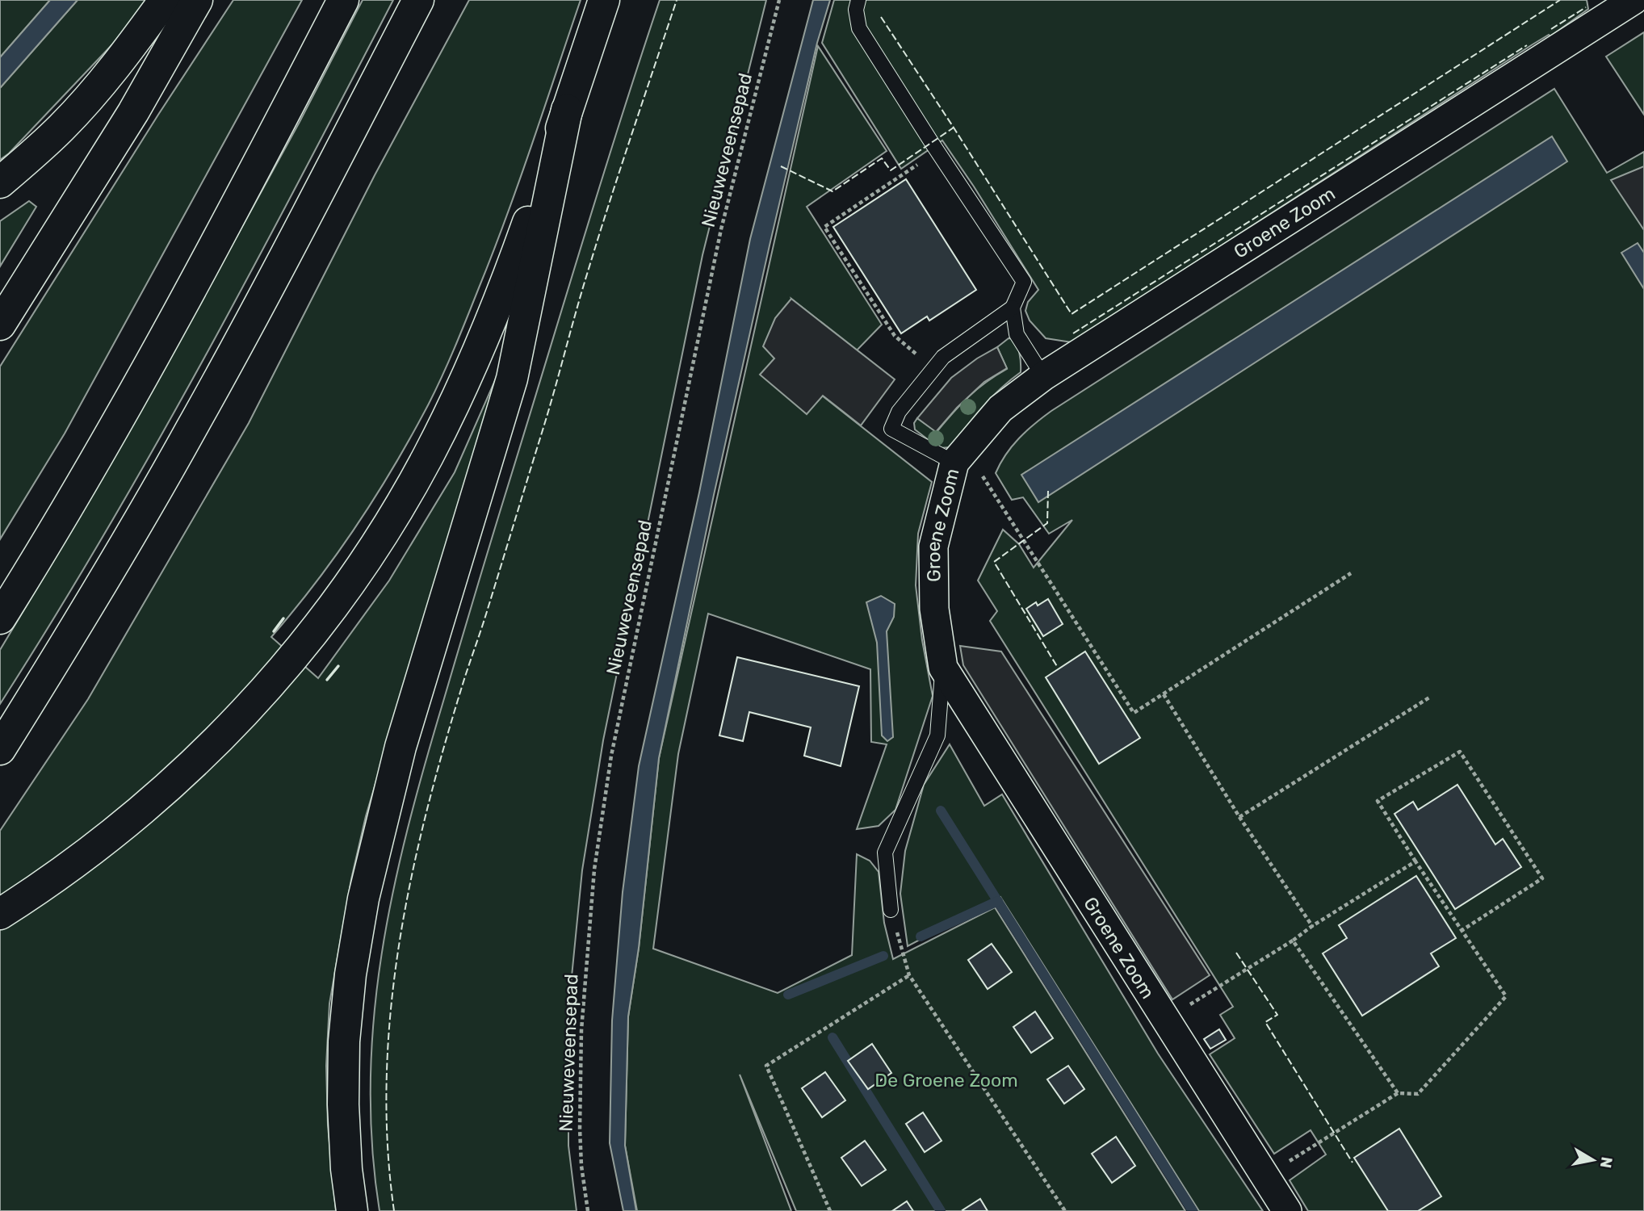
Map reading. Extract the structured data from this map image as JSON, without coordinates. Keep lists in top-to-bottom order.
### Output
{
  "streets": {
    "street": ["Groene Zoom"],
    "path": ["Nieuweveensepad"]
  },
  "parks": ["De Groene Zoom"],
  "north": "right"
}
